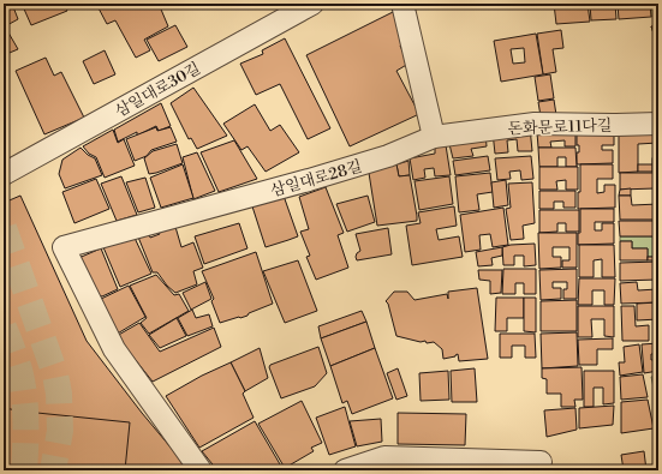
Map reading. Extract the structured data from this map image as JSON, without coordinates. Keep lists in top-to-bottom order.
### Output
{
  "streets": {
    "street": ["삼일대로30길", "돈화문로11다길", "삼일대로28길"]
  },
  "crossings": [
    ["돈화문로11다길", "삼일대로28길"]
  ]
}
